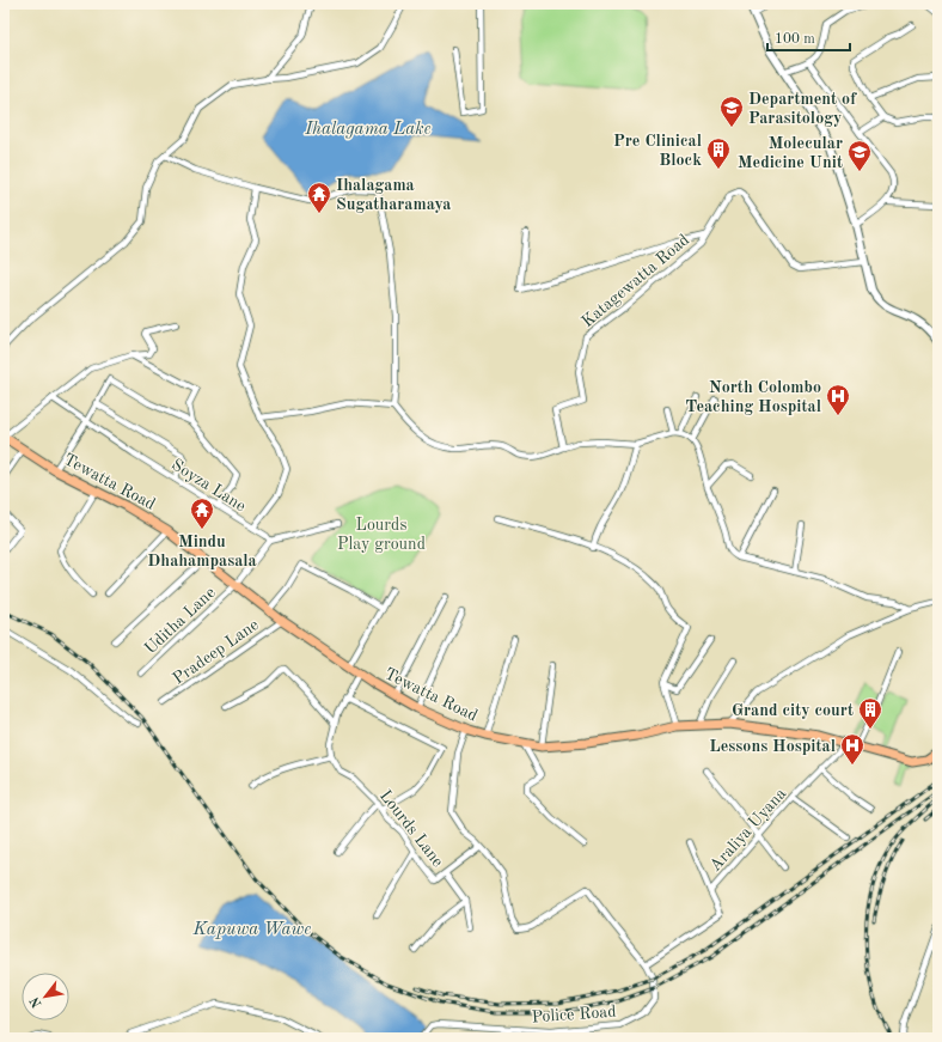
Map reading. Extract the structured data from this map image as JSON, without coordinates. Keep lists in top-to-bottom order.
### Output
{
  "streets": {
    "main road": ["Tewatta Road"],
    "street": [
      "Katagewatta Road",
      "Soyza Lane",
      "Uditha Lane",
      "Pradeep Lane",
      "Lourds Lane",
      "Araliya Uyana",
      "Police Road"
    ]
  },
  "crossings": [
    ["Tewatta Road", "Uditha Lane"],
    ["Tewatta Road", "Pradeep Lane"],
    ["Tewatta Road", "Araliya Uyana"],
    ["Lourds Lane", "Police Road"],
    ["Araliya Uyana", "Police Road"]
  ],
  "water": ["Ihalagama Lake", "Kapuwa Wawe"],
  "parks": ["Lourds Play ground"],
  "places": {
    "school or university": ["Department of Parasitology", "Molecular Medicine Unit"],
    "building": ["Pre Clinical Block", "Grand city court"],
    "temple": ["Ihalagama Sugatharamaya", "Mindu Dhahampasala"],
    "hospital": ["North Colombo Teaching Hospital", "Lessons Hospital"]
  },
  "scale_bar": "100 m",
  "north": "bottom left"
}
